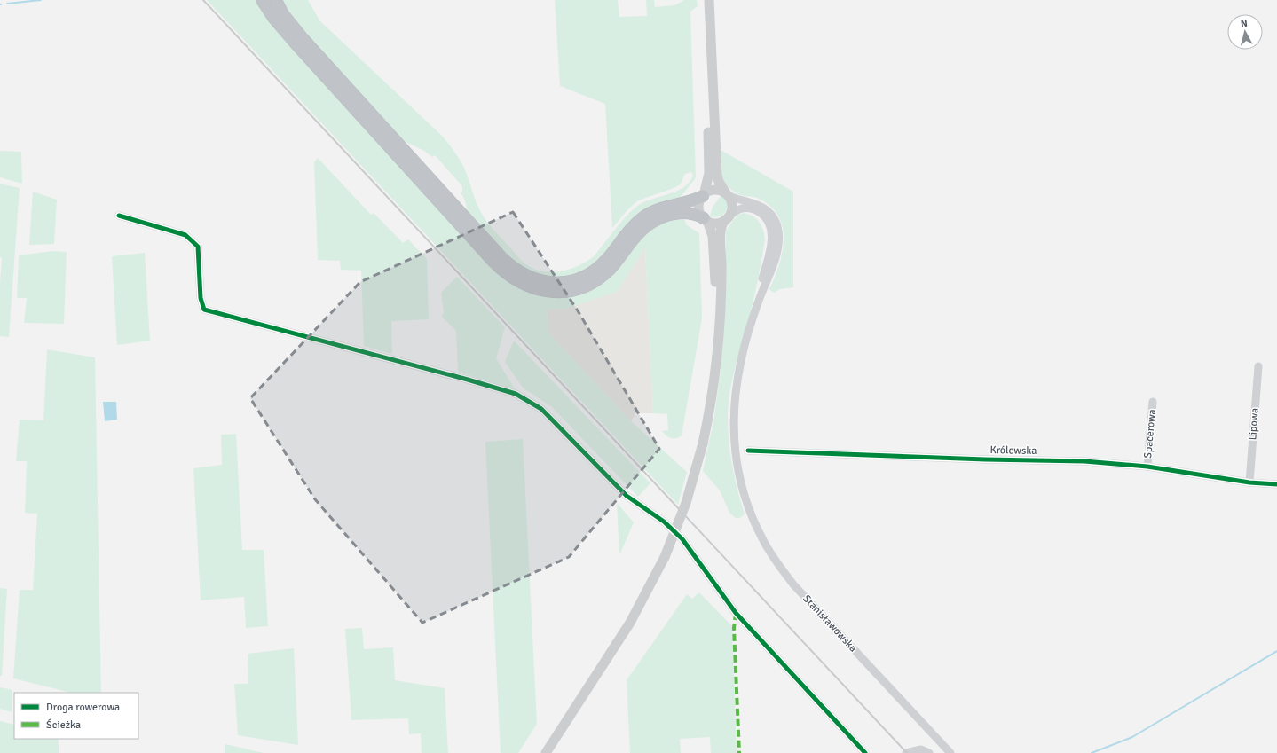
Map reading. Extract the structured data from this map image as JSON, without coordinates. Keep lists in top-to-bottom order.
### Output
{
  "streets": {
    "street": [
      "Lipowa",
      "Spacerowa",
      "Królewska",
      "Stanisławowska"
    ]
  },
  "crossings": [
    ["Lipowa", "Królewska"],
    ["Spacerowa", "Królewska"]
  ],
  "legend": ["Droga rowerowa", "Ścieżka"],
  "north": "top"
}
